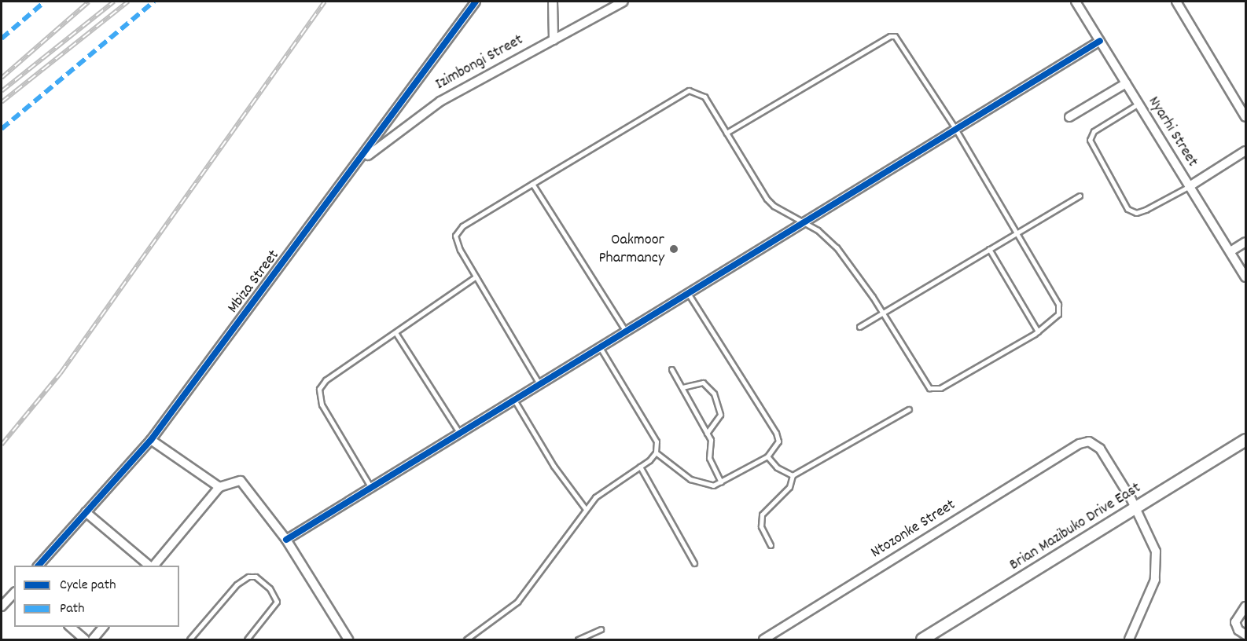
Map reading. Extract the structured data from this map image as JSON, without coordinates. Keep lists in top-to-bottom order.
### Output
{
  "streets": {
    "street": [
      "Izimbongi Street",
      "Nyarhi Street",
      "Mbiza Street",
      "Brian Mazibuko Drive East",
      "Ntozonke Street"
    ]
  },
  "crossings": [
    ["Izimbongi Street", "Mbiza Street"],
    ["Brian Mazibuko Drive East", "Ntozonke Street"]
  ],
  "places": ["Oakmoor Pharmancy"],
  "legend": ["Cycle path", "Path"]
}
